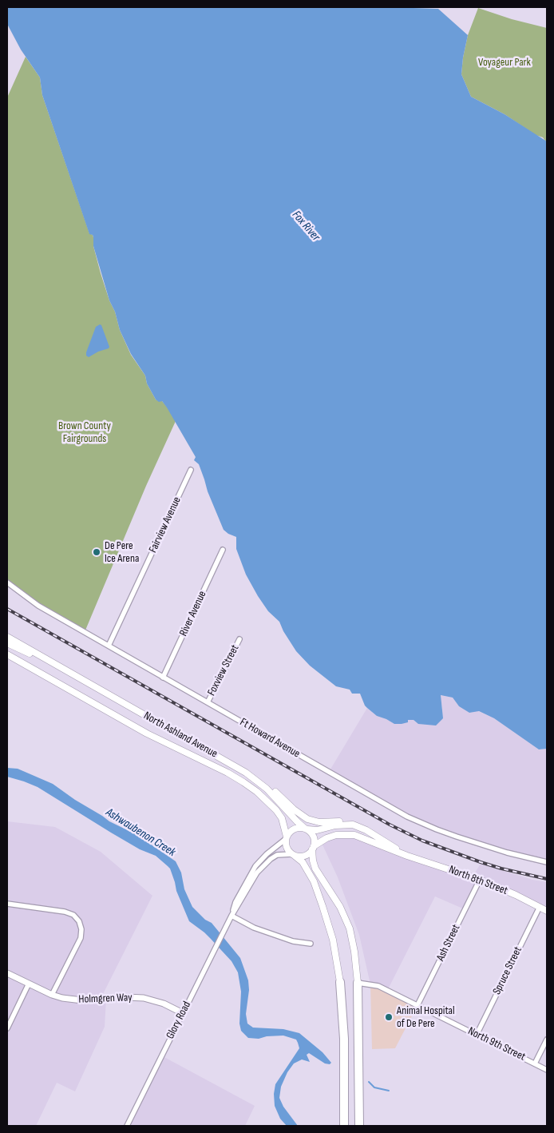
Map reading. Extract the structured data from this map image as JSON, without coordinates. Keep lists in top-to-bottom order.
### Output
{
  "streets": {
    "main road": ["North Ashland Avenue", "North 8th Street"],
    "street": [
      "Fairview Avenue",
      "River Avenue",
      "Foxview Street",
      "Ft Howard Avenue",
      "Ash Street",
      "Spruce Street",
      "Holmgren Way",
      "Glory Road",
      "North 9th Street"
    ]
  },
  "crossings": [
    ["Fairview Avenue", "Ft Howard Avenue"],
    ["River Avenue", "Ft Howard Avenue"],
    ["Foxview Street", "Ft Howard Avenue"],
    ["North Ashland Avenue", "North 8th Street"],
    ["North Ashland Avenue", "Glory Road"],
    ["North 8th Street", "Ash Street"],
    ["North 8th Street", "Spruce Street"],
    ["North 8th Street", "Glory Road"],
    ["Ash Street", "North 9th Street"],
    ["Spruce Street", "North 9th Street"],
    ["Holmgren Way", "Glory Road"]
  ],
  "water": ["Fox River", "Ashwaubenon Creek"],
  "parks": ["Voyageur Park", "Brown County Fairgrounds"],
  "places": ["De Pere Ice Arena", "Animal Hospital of De Pere"]
}
